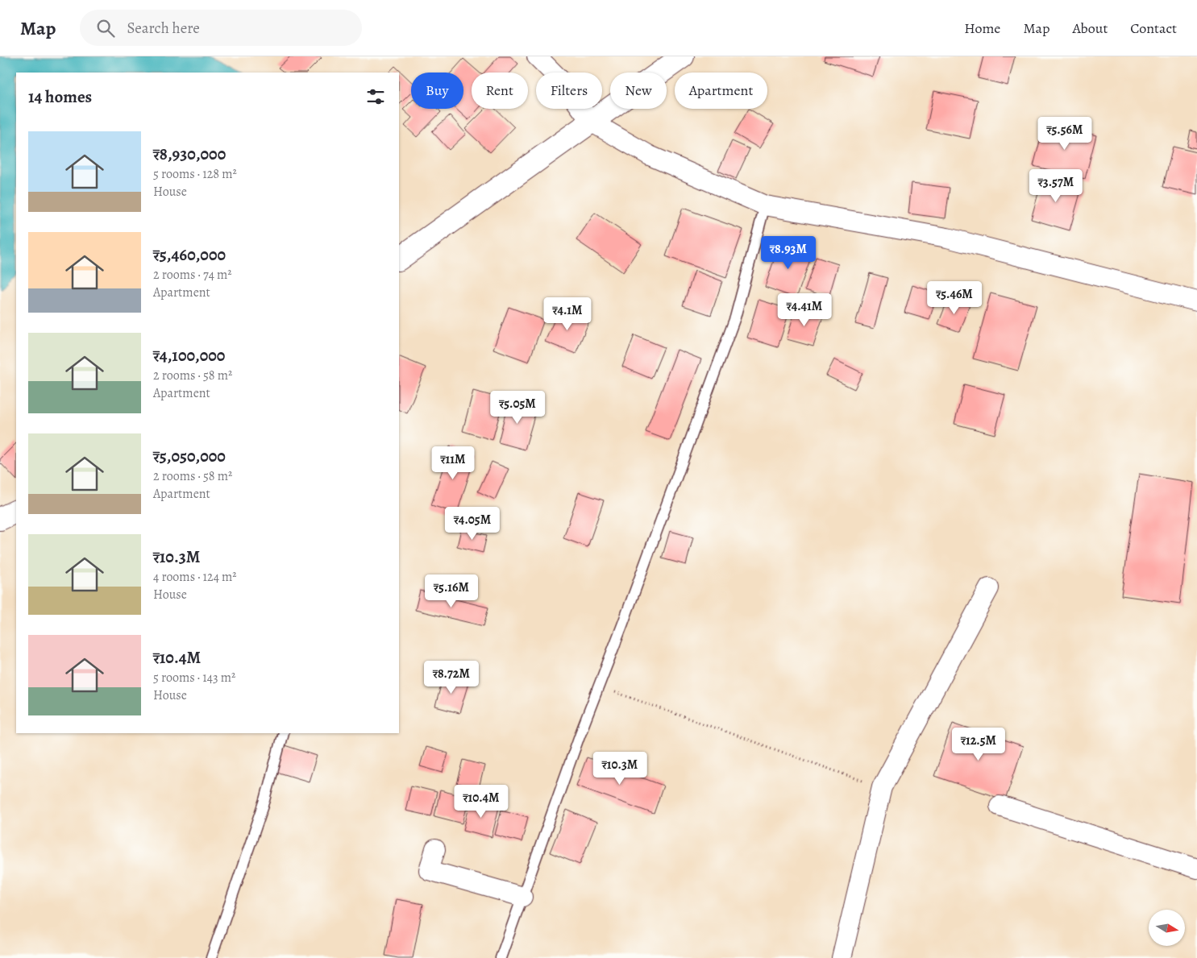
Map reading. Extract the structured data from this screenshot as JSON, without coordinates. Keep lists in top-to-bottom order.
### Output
{
  "north": "right",
  "page": {
    "header": "Map",
    "search": "Search here",
    "nav": [
      "Home",
      "Map",
      "About",
      "Contact"
    ],
    "chip": [
      "Buy",
      "Rent",
      "Filters",
      "New",
      "Apartment"
    ],
    "heading": "14 homes",
    "price": [
      "₹5.56M",
      "₹3.57M",
      "₹8.93M",
      "₹5.46M",
      "₹4.41M",
      "₹4.1M",
      "₹5.05M",
      "₹11M",
      "₹4.05M",
      "₹5.16M",
      "₹8.72M",
      "₹12.5M",
      "₹10.3M",
      "₹10.4M"
    ],
    "list": [
      {
        "name": "₹8,930,000",
        "note": "5 rooms · 128 m² · House"
      },
      {
        "name": "₹5,460,000",
        "note": "2 rooms · 74 m² · Apartment"
      },
      {
        "name": "₹4,100,000",
        "note": "2 rooms · 58 m² · Apartment"
      },
      {
        "name": "₹5,050,000",
        "note": "2 rooms · 58 m² · Apartment"
      },
      {
        "name": "₹10.3M",
        "note": "4 rooms · 124 m² · House"
      },
      {
        "name": "₹10.4M",
        "note": "5 rooms · 143 m² · House"
      }
    ]
  }
}
